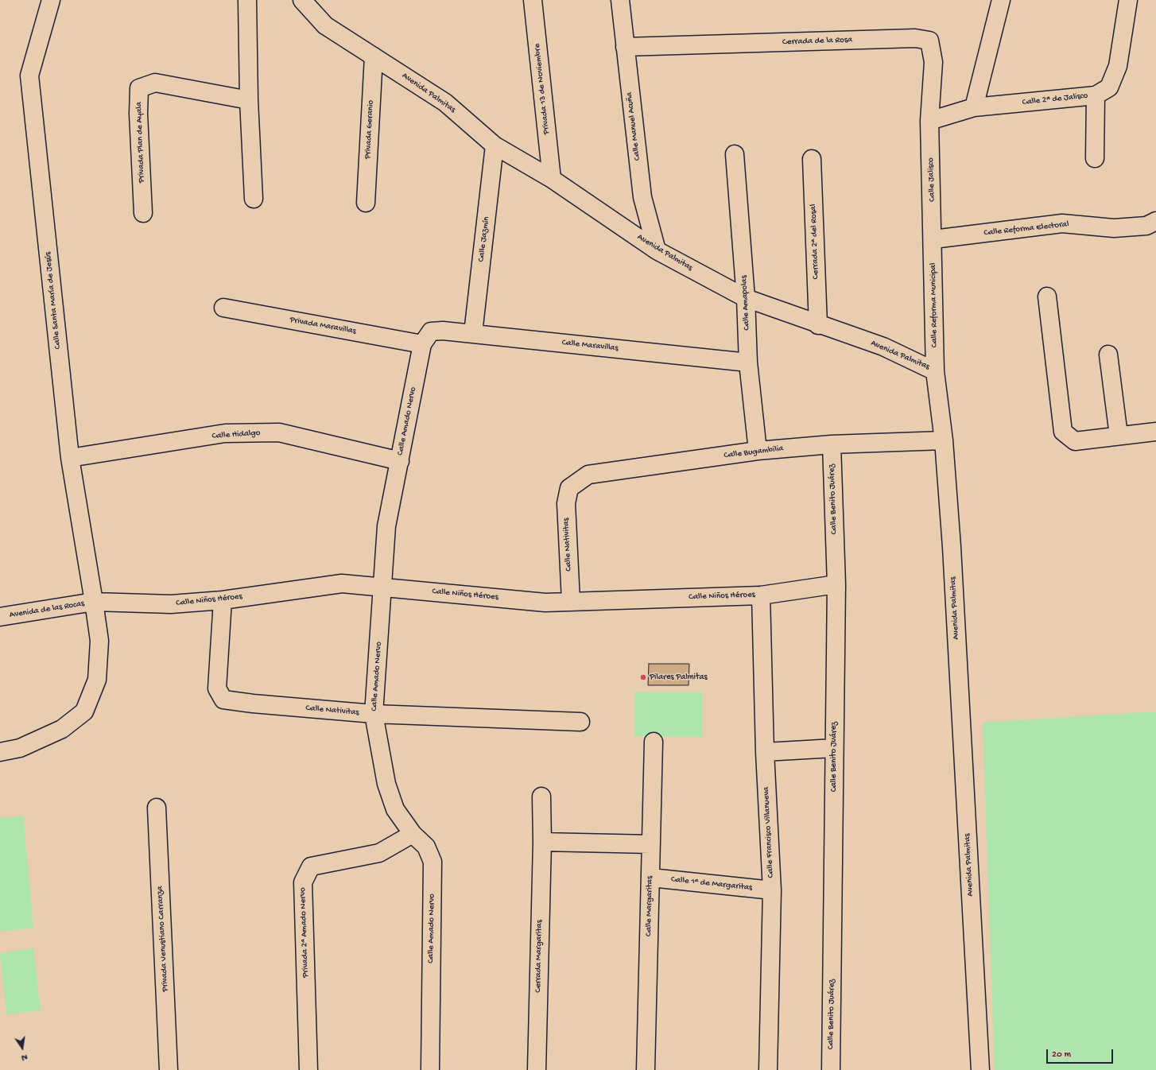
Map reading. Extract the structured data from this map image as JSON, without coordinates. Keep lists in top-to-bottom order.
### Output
{
  "streets": {
    "street": [
      "Cerrada de la Rosa",
      "Privada 13 de Noviembre",
      "Avenida Palmitas",
      "Calle 2ª de Jalisco",
      "Calle Manuel Acuña",
      "Privada Geranio",
      "Privada Plan de Ayala",
      "Calle Jalisco",
      "Calle Reforma Electoral",
      "Calle Jazmín",
      "Cerrada 2ª del Rosal",
      "Calle Santa María de Jesús",
      "Calle Amapolas",
      "Calle Reforma Municipal",
      "Privada Maravillas",
      "Calle Maravillas",
      "Calle Amado Nervo",
      "Calle Hidalgo",
      "Calle Bugambilia",
      "Calle Benito Juárez",
      "Calle Nativitas",
      "Calle Niños Héroes",
      "Avenida de las Rocas",
      "Calle Francisco Villanueva",
      "Calle 1ª de Margaritas",
      "Calle Margaritas",
      "Privada 2ª Amado Nervo",
      "Privada Venustiano Carranza",
      "Cerrada Margaritas"
    ]
  },
  "crossings": [
    ["Cerrada de la Rosa", "Calle 2ª de Jalisco"],
    ["Cerrada de la Rosa", "Calle Manuel Acuña"],
    ["Cerrada de la Rosa", "Calle Jalisco"],
    ["Privada 13 de Noviembre", "Avenida Palmitas"],
    ["Avenida Palmitas", "Calle Manuel Acuña"],
    ["Avenida Palmitas", "Privada Geranio"],
    ["Avenida Palmitas", "Calle Jazmín"],
    ["Avenida Palmitas", "Cerrada 2ª del Rosal"],
    ["Avenida Palmitas", "Calle Amapolas"],
    ["Avenida Palmitas", "Calle Reforma Municipal"],
    ["Avenida Palmitas", "Calle Bugambilia"],
    ["Calle 2ª de Jalisco", "Calle Jalisco"],
    ["Calle Jalisco", "Calle Reforma Electoral"],
    ["Calle Jalisco", "Calle Reforma Municipal"],
    ["Calle Reforma Electoral", "Calle Reforma Municipal"],
    ["Calle Jazmín", "Calle Maravillas"],
    ["Calle Santa María de Jesús", "Calle Hidalgo"],
    ["Calle Santa María de Jesús", "Calle Niños Héroes"],
    ["Calle Santa María de Jesús", "Avenida de las Rocas"],
    ["Calle Amapolas", "Calle Maravillas"],
    ["Calle Amapolas", "Calle Bugambilia"],
    ["Privada Maravillas", "Calle Maravillas"],
    ["Privada Maravillas", "Calle Amado Nervo"],
    ["Calle Maravillas", "Calle Amado Nervo"],
    ["Calle Amado Nervo", "Calle Hidalgo"],
    ["Calle Amado Nervo", "Calle Nativitas"],
    ["Calle Amado Nervo", "Calle Niños Héroes"],
    ["Calle Amado Nervo", "Privada 2ª Amado Nervo"],
    ["Calle Bugambilia", "Calle Benito Juárez"],
    ["Calle Bugambilia", "Calle Nativitas"],
    ["Calle Benito Juárez", "Calle Niños Héroes"],
    ["Calle Nativitas", "Calle Niños Héroes"],
    ["Calle Niños Héroes", "Avenida de las Rocas"],
    ["Calle Niños Héroes", "Calle Francisco Villanueva"],
    ["Calle Francisco Villanueva", "Calle 1ª de Margaritas"],
    ["Calle 1ª de Margaritas", "Calle Margaritas"]
  ],
  "places": ["Pilares Palmitas"],
  "scale_bar": "20 m",
  "north": "bottom"
}
